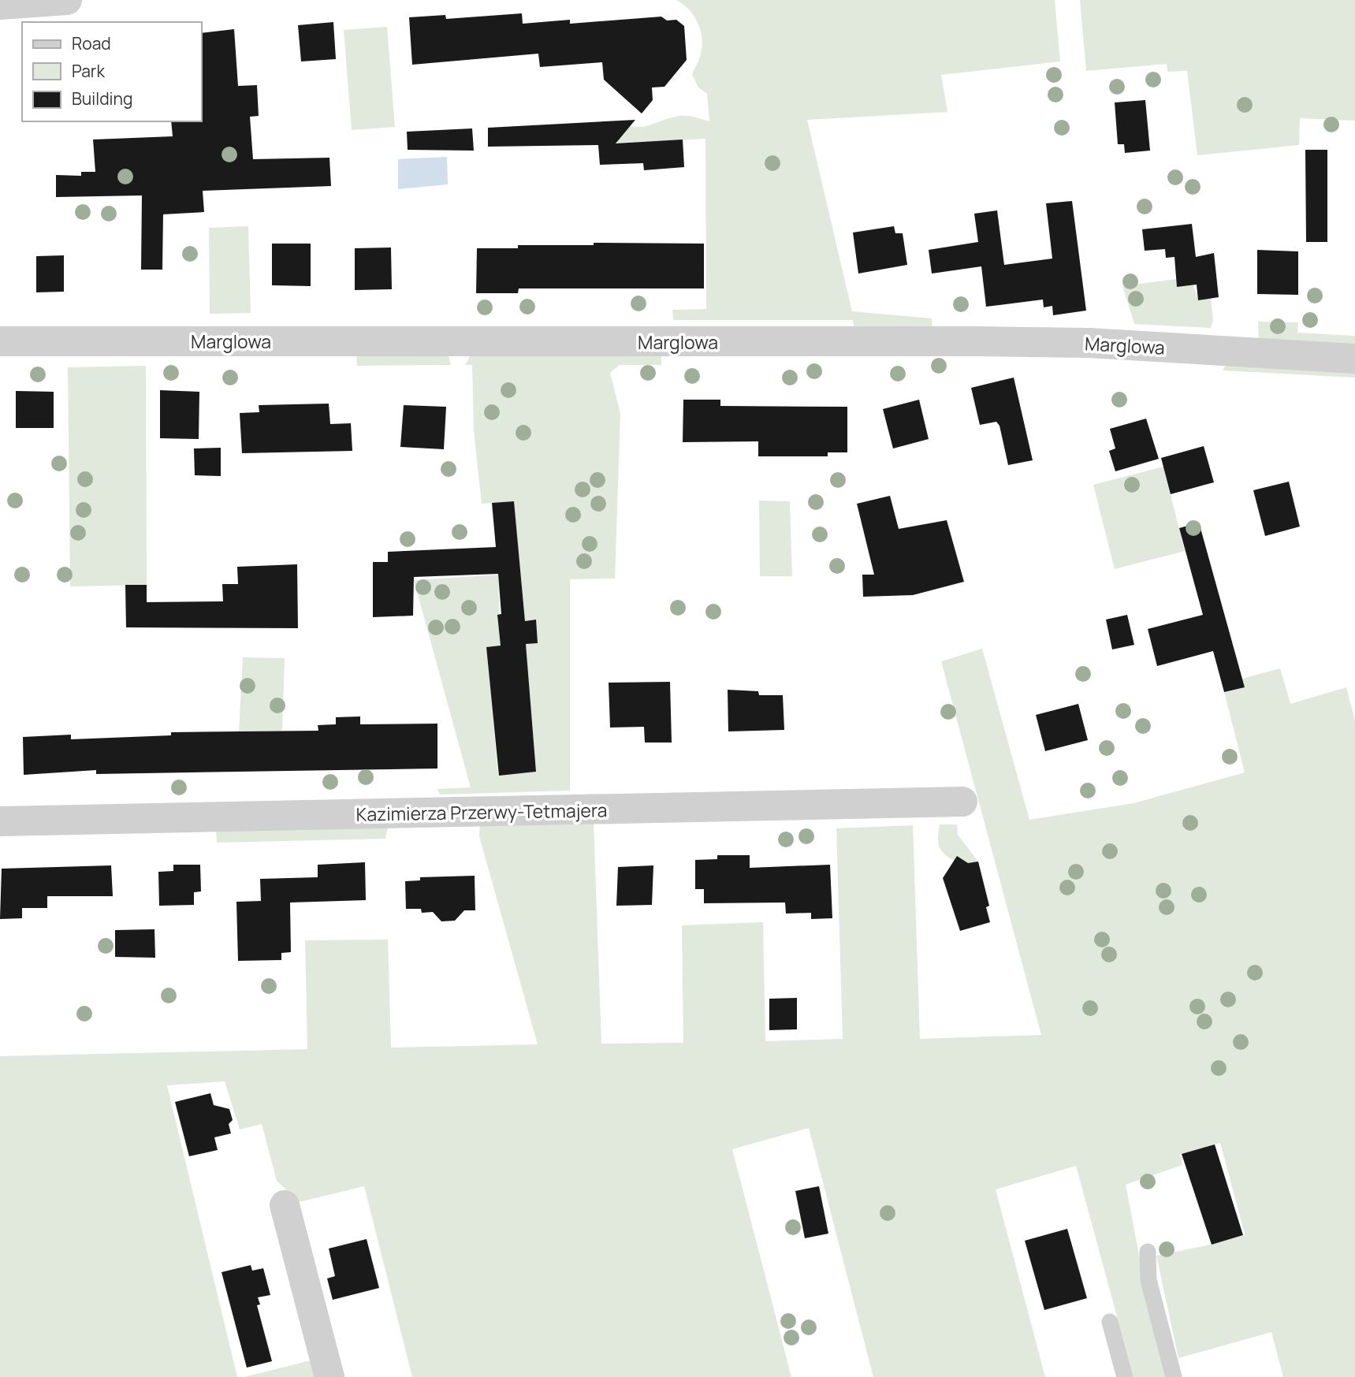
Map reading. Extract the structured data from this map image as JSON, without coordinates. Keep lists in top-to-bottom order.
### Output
{
  "streets": {
    "street": ["Marglowa", "Kazimierza Przerwy-Tetmajera"]
  },
  "legend": ["Road", "Park", "Building"]
}
